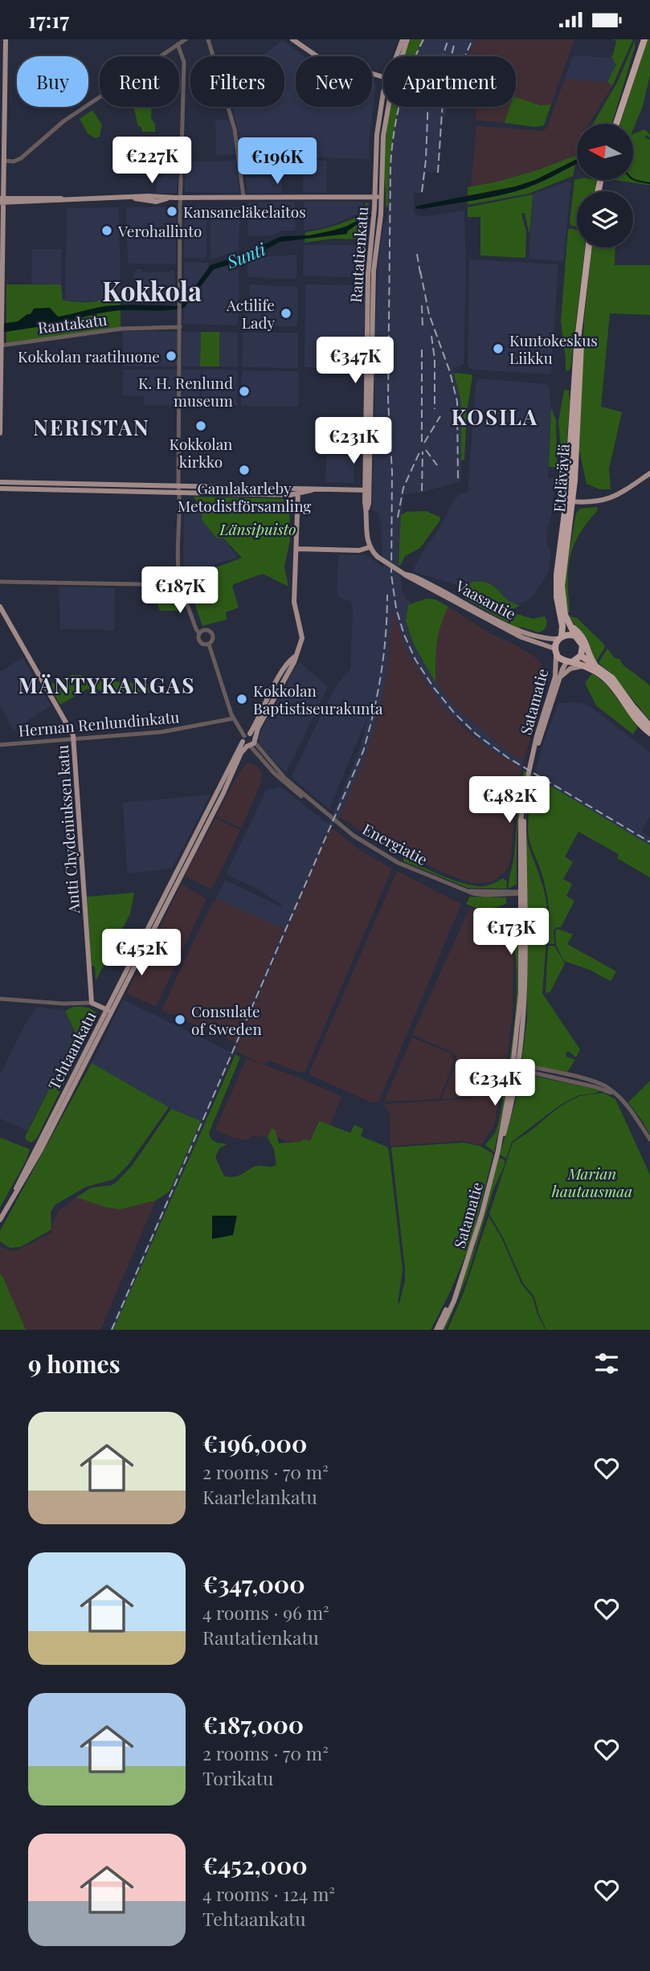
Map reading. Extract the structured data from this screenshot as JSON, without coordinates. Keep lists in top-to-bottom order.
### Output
{
  "streets": {
    "highway": ["Eteläväylä"],
    "main road": [
      "Rautatienkatu",
      "Vaasantie",
      "Satamatie",
      "Antti Chydeniuksen katu",
      "Tehtaankatu"
    ],
    "street": ["Rantakatu", "Herman Renlundinkatu", "Energiatie"]
  },
  "crossings": [
    ["Rautatienkatu", "Vaasantie"],
    ["Eteläväylä", "Vaasantie"],
    ["Eteläväylä", "Satamatie"],
    ["Vaasantie", "Satamatie"],
    ["Satamatie", "Energiatie"],
    ["Herman Renlundinkatu", "Antti Chydeniuksen katu"],
    ["Herman Renlundinkatu", "Energiatie"],
    ["Energiatie", "Tehtaankatu"]
  ],
  "districts": [
    "Kokkola",
    "KOSILA",
    "NERISTAN",
    "MÄNTYKANGAS"
  ],
  "water": ["Sunti"],
  "parks": ["Länsipuisto", "Marian hautausmaa"],
  "places": [
    "Kansaneläkelaitos",
    "Verohallinto",
    "Actilife Lady",
    "Kuntokeskus Liikku",
    "Kokkolan raatihuone",
    "K. H. Renlund museum",
    "Kokkolan kirkko",
    "Gamlakarleby Metodistförsamling",
    "Kokkolan Baptistiseurakunta",
    "Consulate of Sweden"
  ],
  "north": "left",
  "page": {
    "status": "17:17",
    "chip": [
      "Buy",
      "Rent",
      "Filters",
      "New",
      "Apartment"
    ],
    "price": [
      "€227K",
      "€196K",
      "€347K",
      "€231K",
      "€187K",
      "€482K",
      "€173K",
      "€452K",
      "€234K"
    ],
    "heading": "9 homes",
    "list": [
      {
        "name": "€196,000",
        "note": "2 rooms · 70 m² · Kaarlelankatu"
      },
      {
        "name": "€347,000",
        "note": "4 rooms · 96 m² · Rautatienkatu"
      },
      {
        "name": "€187,000",
        "note": "2 rooms · 70 m² · Torikatu"
      },
      {
        "name": "€452,000",
        "note": "4 rooms · 124 m² · Tehtaankatu"
      }
    ]
  }
}
